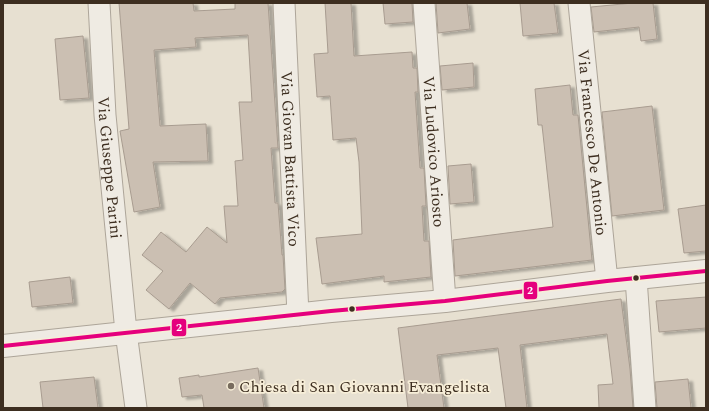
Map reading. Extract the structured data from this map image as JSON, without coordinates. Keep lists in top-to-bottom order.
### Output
{
  "streets": {
    "street": [
      "Via Francesco De Antonio",
      "Via Ludovico Ariosto",
      "Via Giovan Battista Vico",
      "Via Giuseppe Parini"
    ]
  },
  "places": ["Chiesa di San Giovanni Evangelista"],
  "lines": ["transit line 2"]
}
